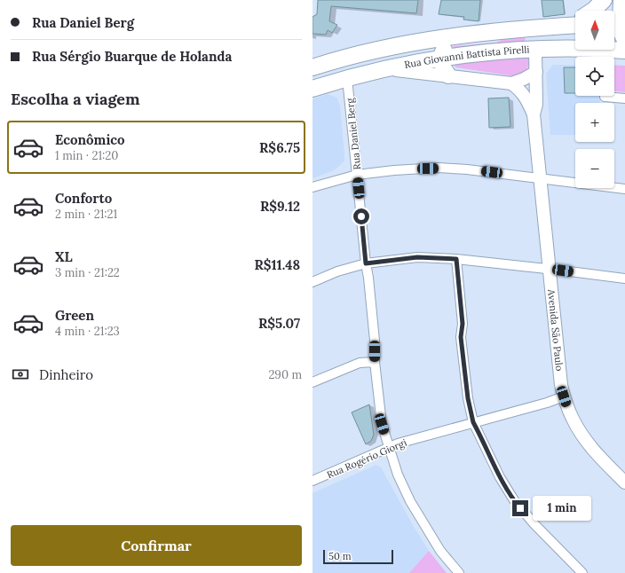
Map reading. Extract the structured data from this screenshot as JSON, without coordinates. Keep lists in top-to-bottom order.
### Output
{
  "streets": {
    "highway": ["Rua Giovanni Battista Pirelli"],
    "main road": ["Avenida São Paulo"],
    "street": ["Rua Daniel Berg", "Rua Rogério Giorgi"]
  },
  "crossings": [
    ["Rua Giovanni Battista Pirelli", "Rua Daniel Berg"],
    ["Rua Giovanni Battista Pirelli", "Avenida São Paulo"],
    ["Rua Daniel Berg", "Rua Rogério Giorgi"],
    ["Avenida São Paulo", "Rua Rogério Giorgi"]
  ],
  "scale_bar": "50 m",
  "north": "top",
  "page": {
    "banner": ["Rua Daniel Berg", "Rua Sérgio Buarque de Holanda"],
    "map_buttons": ["+", "−"],
    "heading": "Escolha a viagem",
    "list": [
      {
        "name": "Econômico",
        "note": "1 min · 21:20",
        "value": "R$6.75"
      },
      {
        "name": "Conforto",
        "note": "2 min · 21:21",
        "value": "R$9.12"
      },
      {
        "name": "XL",
        "note": "3 min · 21:22",
        "value": "R$11.48"
      },
      {
        "name": "Green",
        "note": "4 min · 21:23",
        "value": "R$5.07"
      }
    ],
    "pay": ["Dinheiro", "290 m"],
    "bubble": "1 min",
    "buttons": "Confirmar",
    "scale": "50 m"
  }
}
